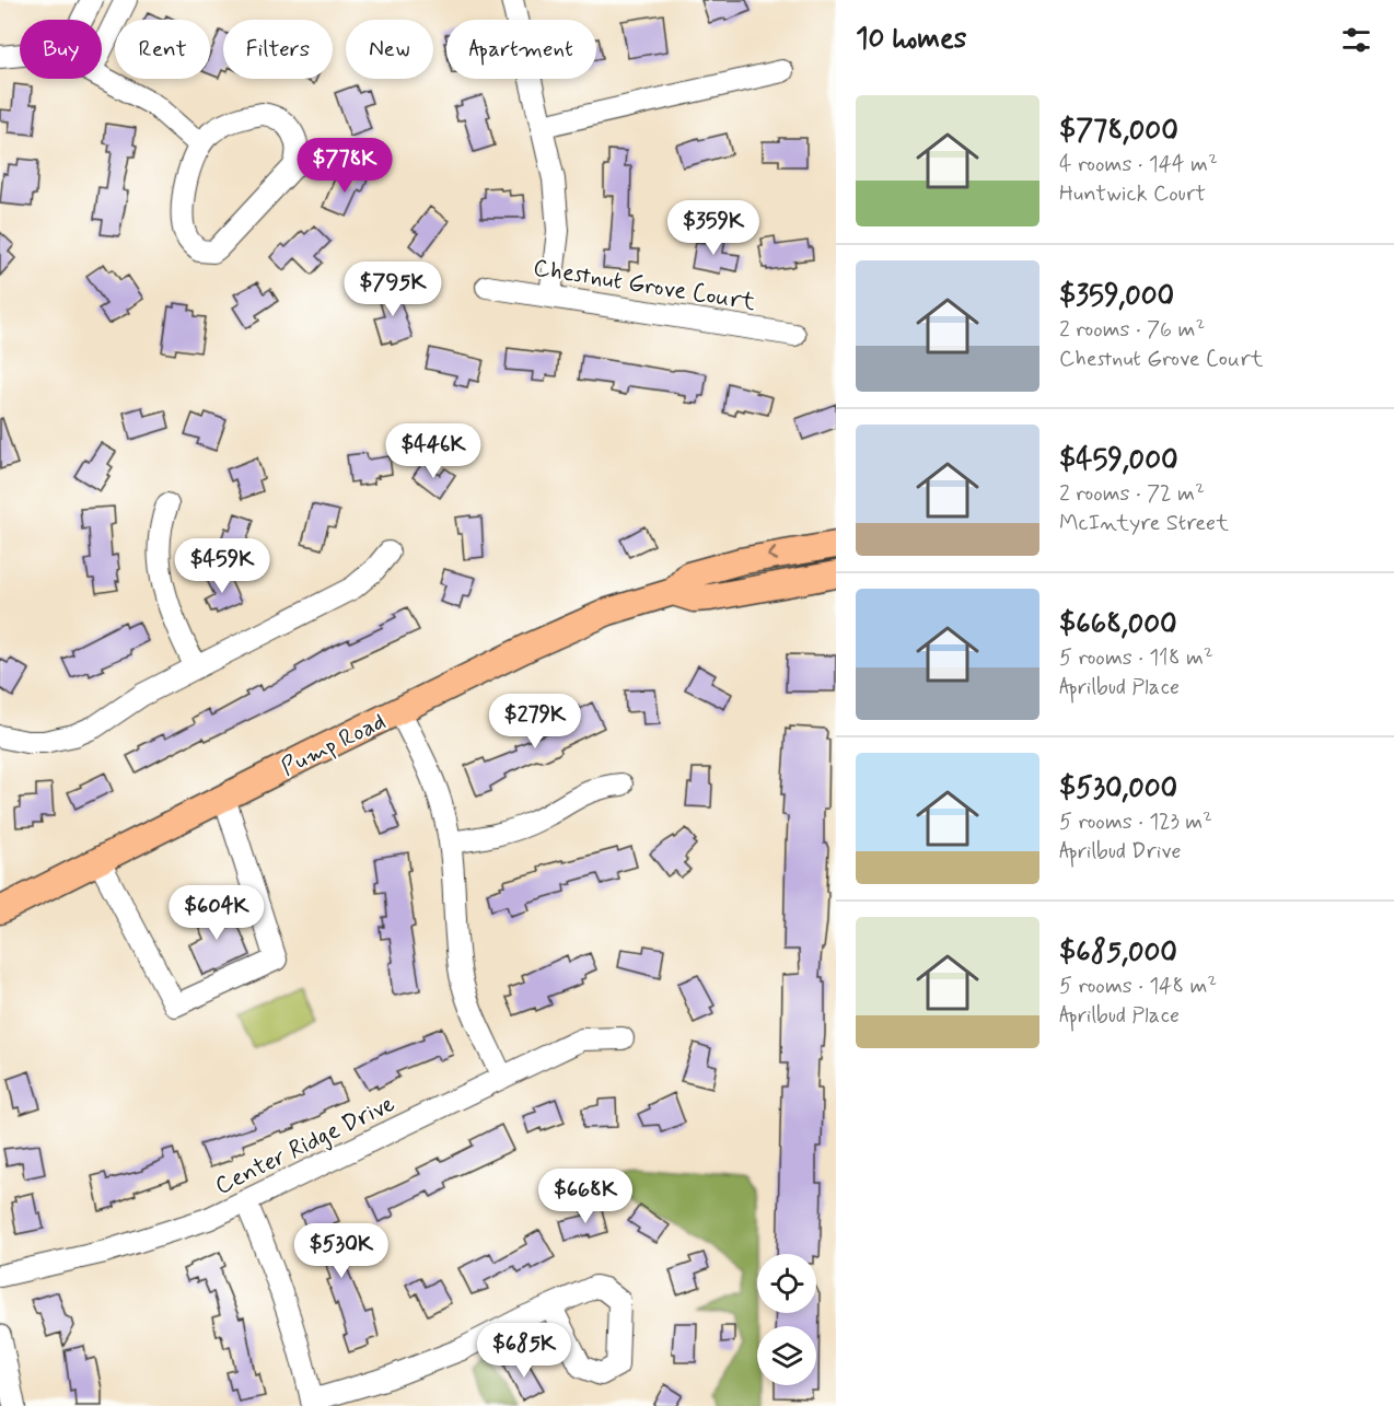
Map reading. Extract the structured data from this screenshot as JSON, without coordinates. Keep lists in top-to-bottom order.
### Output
{
  "streets": {
    "main road": ["Pump Road"],
    "street": ["Chestnut Grove Court", "Center Ridge Drive"]
  },
  "page": {
    "heading": "10 homes",
    "chip": [
      "Buy",
      "Rent",
      "Filters",
      "New",
      "Apartment"
    ],
    "list": [
      {
        "name": "$778,000",
        "note": "4 rooms · 144 m² · Huntwick Court"
      },
      {
        "name": "$359,000",
        "note": "2 rooms · 76 m² · Chestnut Grove Court"
      },
      {
        "name": "$459,000",
        "note": "2 rooms · 72 m² · McIntyre Street"
      },
      {
        "name": "$668,000",
        "note": "5 rooms · 118 m² · Aprilbud Place"
      },
      {
        "name": "$530,000",
        "note": "5 rooms · 123 m² · Aprilbud Drive"
      },
      {
        "name": "$685,000",
        "note": "5 rooms · 148 m² · Aprilbud Place"
      }
    ],
    "price": [
      "$778K",
      "$359K",
      "$795K",
      "$446K",
      "$459K",
      "$279K",
      "$604K",
      "$668K",
      "$530K",
      "$685K"
    ]
  }
}
